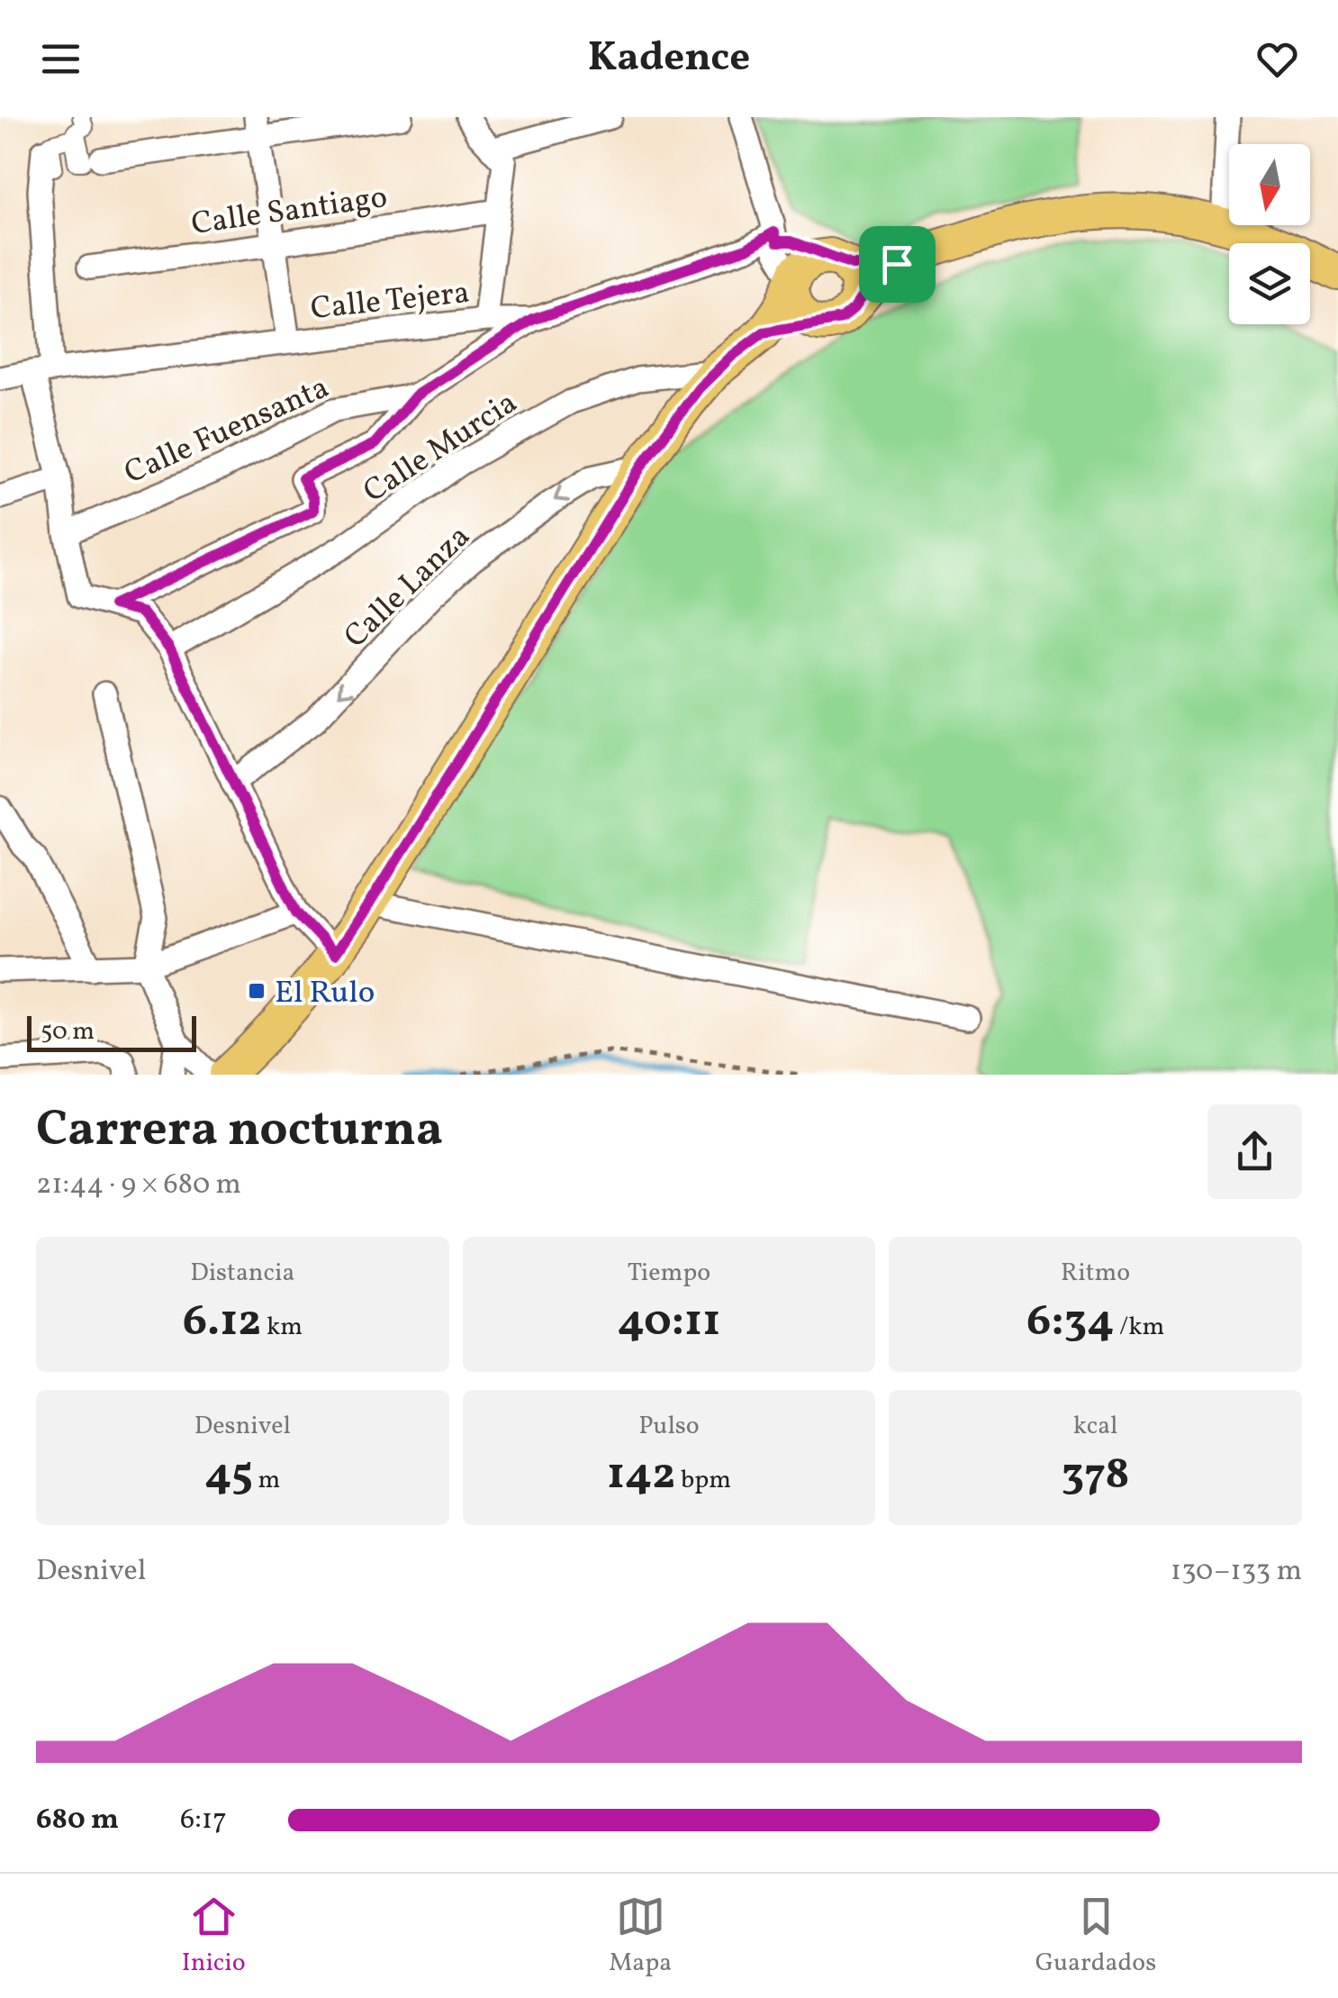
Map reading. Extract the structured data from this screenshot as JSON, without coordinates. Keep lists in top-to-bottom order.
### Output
{
  "streets": {
    "street": [
      "Calle Santiago",
      "Calle Tejera",
      "Calle Fuensanta",
      "Calle Murcia",
      "Calle Lanza"
    ]
  },
  "places": {
    "transit": ["El Rulo"]
  },
  "scale_bar": "50 m",
  "north": "bottom",
  "page": {
    "header": "Kadence",
    "scale": "50 m",
    "heading": ["Carrera nocturna", "21:44 · 9 × 680 m"],
    "stats": [
      ["Distancia", "6.12 km"],
      ["Tiempo", "40:11"],
      ["Ritmo", "6:34 /km"],
      ["Desnivel", "45 m"],
      ["Pulso", "142 bpm"],
      ["kcal", "378"]
    ],
    "chart": ["Desnivel", "130–133 m"],
    "list": [
      {
        "name": "680 m",
        "note": "6:17"
      }
    ],
    "tabs": ["Inicio", "Mapa", "Guardados"]
  }
}
